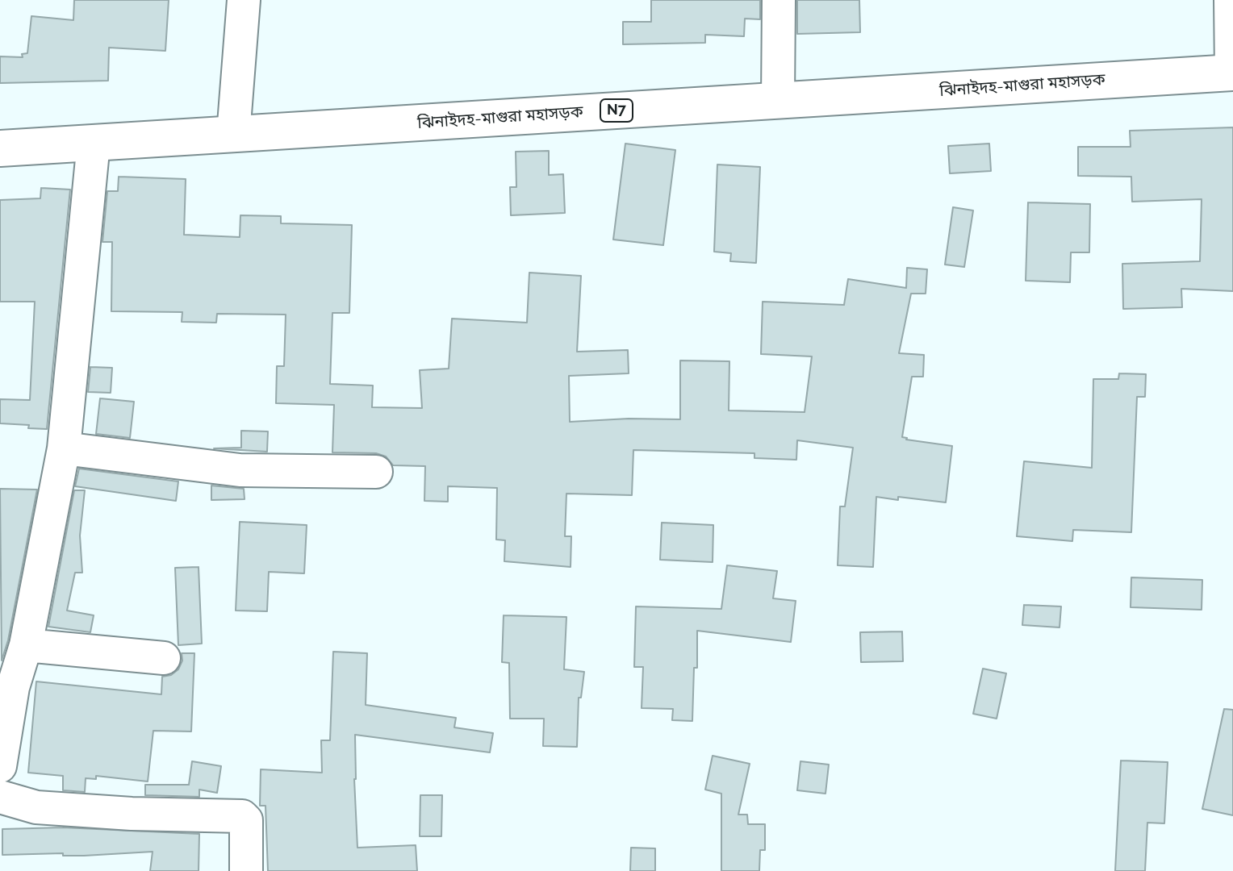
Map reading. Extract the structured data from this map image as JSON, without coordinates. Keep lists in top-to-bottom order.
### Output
{
  "streets": {
    "highway": ["ঝিনাইদহ-মাগুরা মহাসড়ক", "N7"]
  }
}
